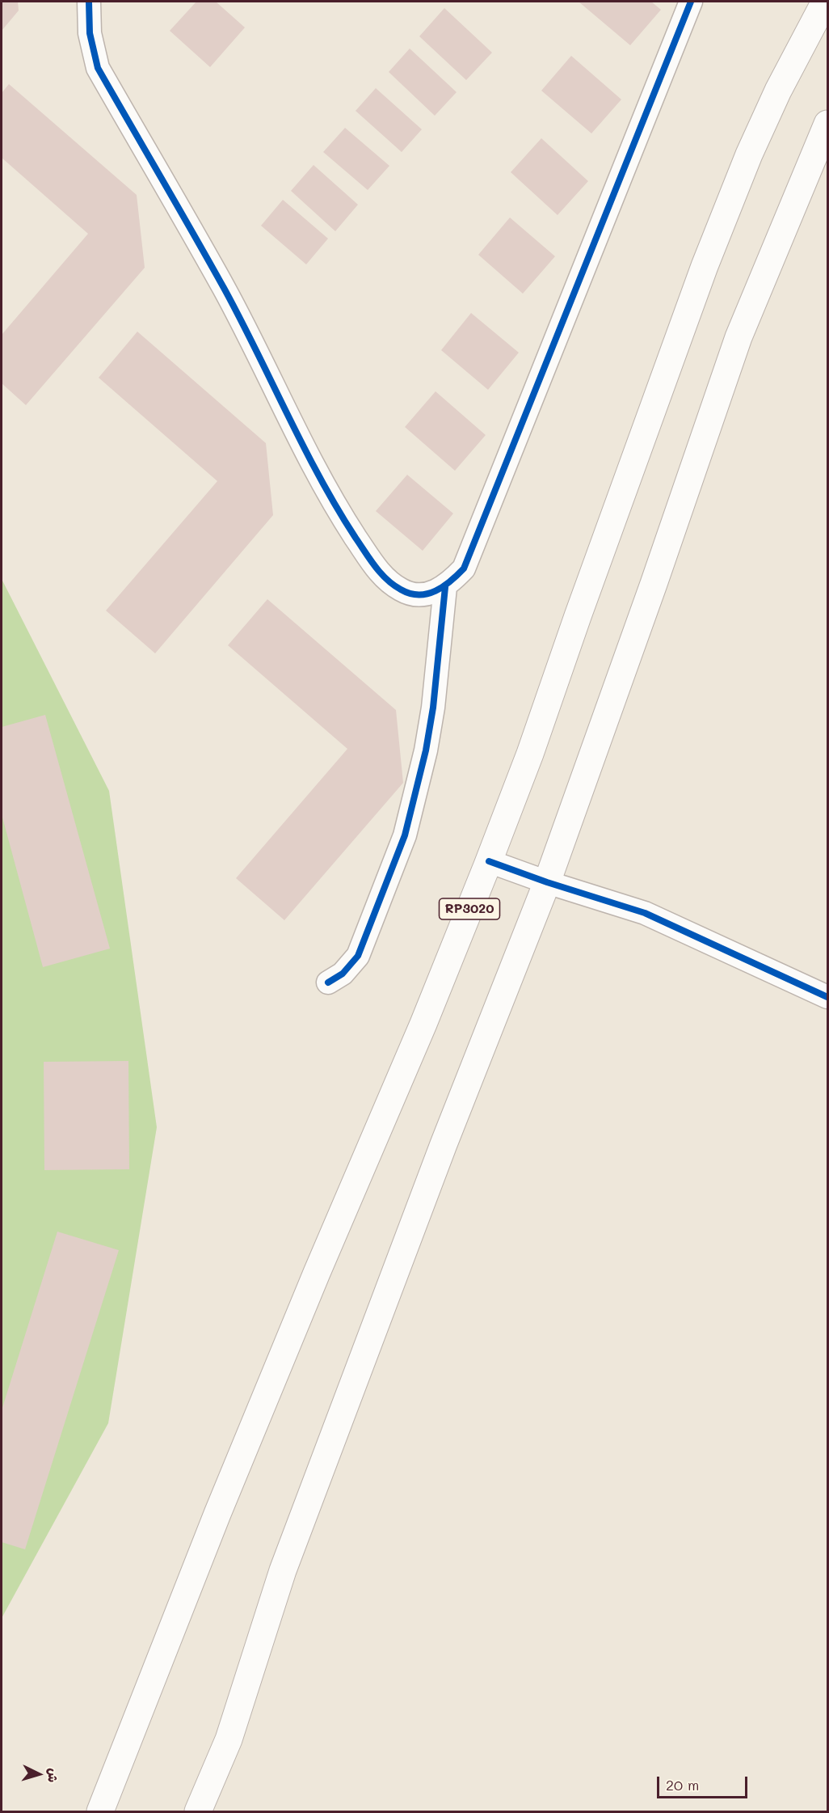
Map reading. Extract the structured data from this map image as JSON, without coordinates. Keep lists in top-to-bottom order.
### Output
{
  "streets": {
    "highway": ["RP3020"]
  },
  "scale_bar": "20 m",
  "north": "right"
}
